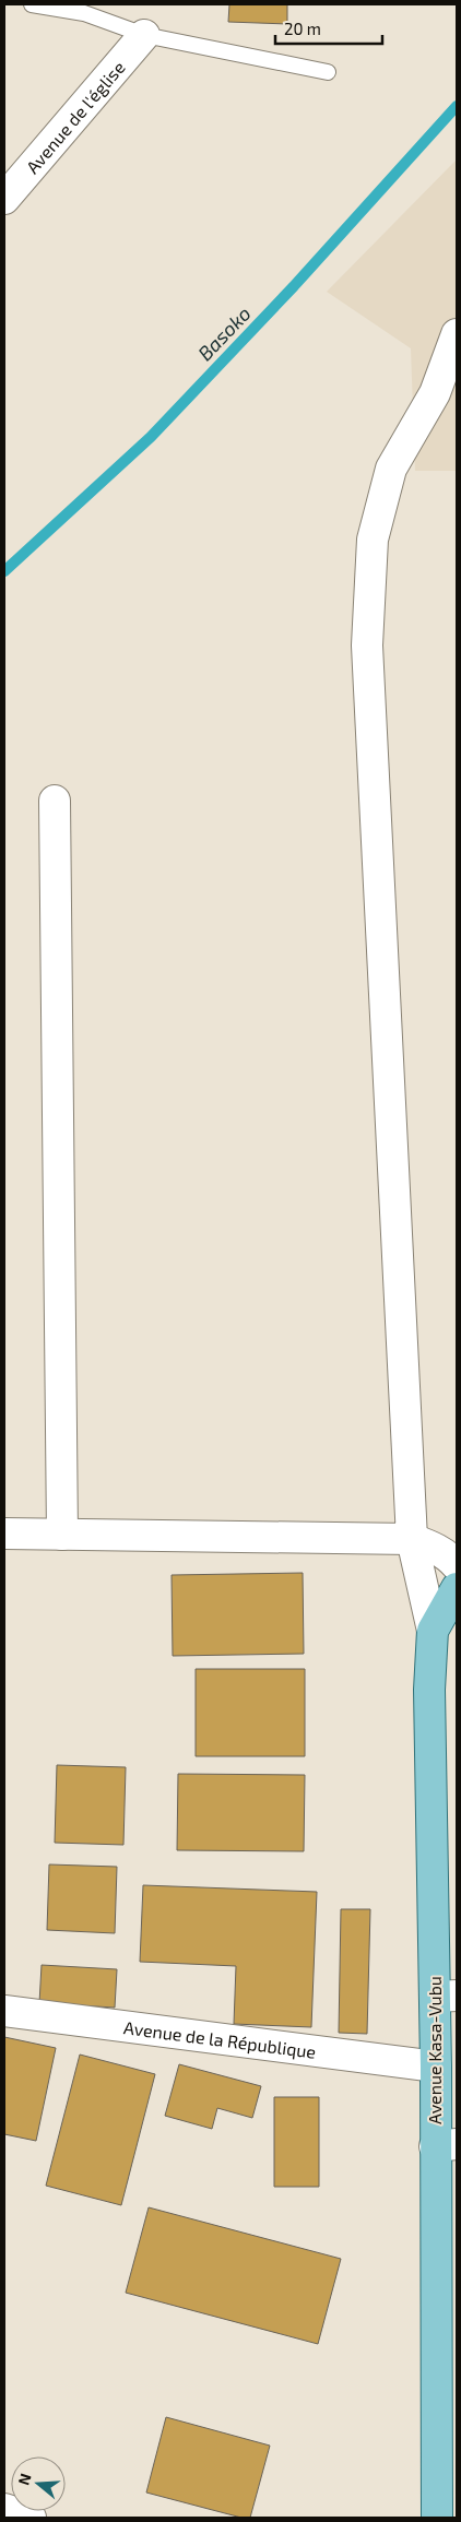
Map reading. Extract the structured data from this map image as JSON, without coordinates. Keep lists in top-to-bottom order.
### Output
{
  "streets": {
    "main road": ["Avenue Kasa-Vubu"],
    "street": ["Avenue de l'église", "Avenue de la République"]
  },
  "crossings": [
    ["Avenue de la République", "Avenue Kasa-Vubu"]
  ],
  "water": ["Basoko"],
  "scale_bar": "20 m",
  "north": "left"
}
